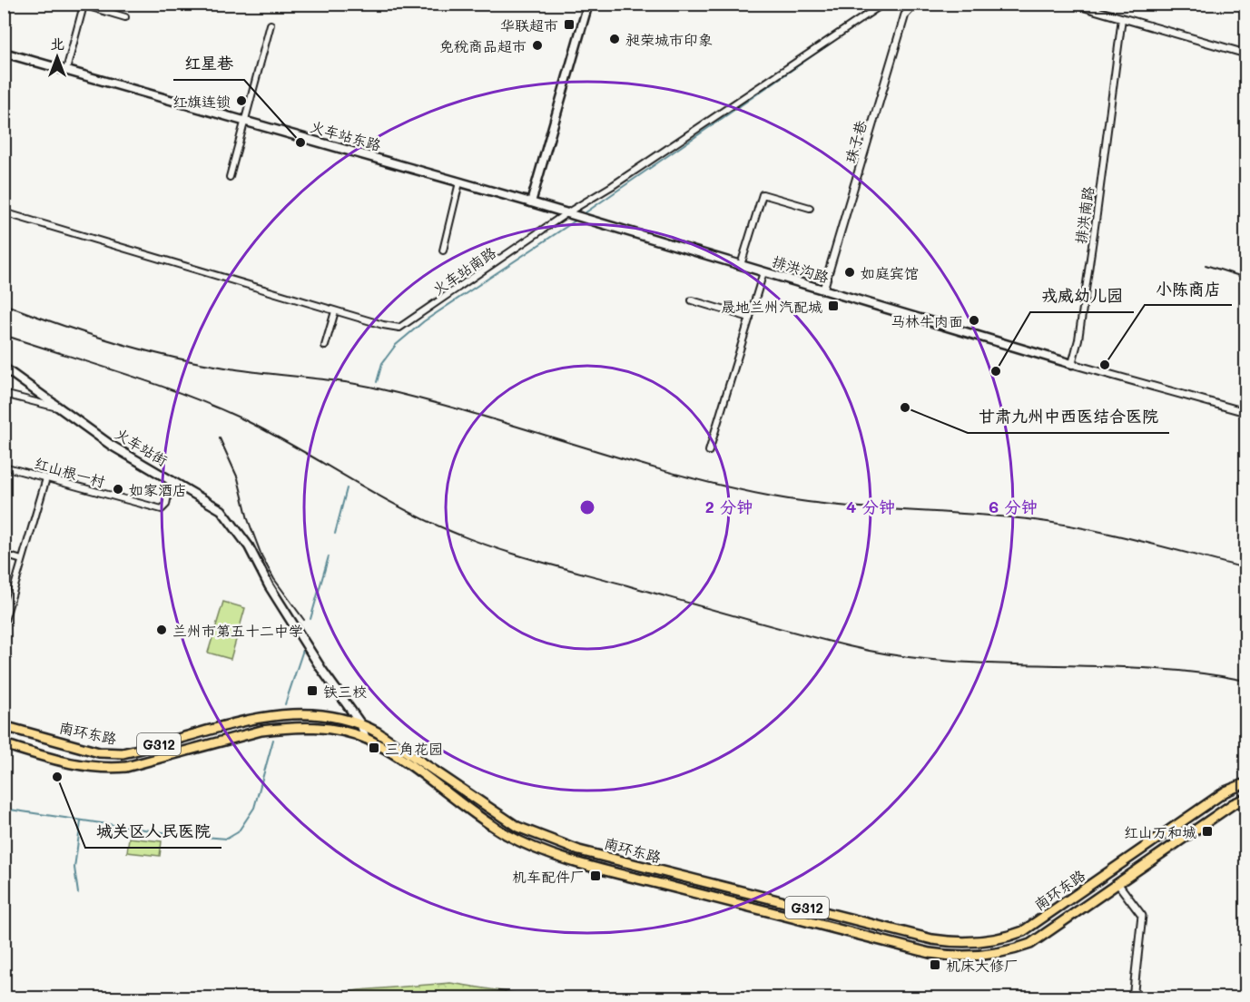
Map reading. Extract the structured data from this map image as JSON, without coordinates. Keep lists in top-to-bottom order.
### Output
{
  "streets": {
    "highway": ["南环东路", "G312"],
    "main road": ["火车站东路", "排洪沟路", "火车站街"],
    "street": [
      "珠子巷",
      "排洪南路",
      "火车站南路",
      "红山根一村"
    ]
  },
  "crossings": [
    ["火车站东路", "排洪沟路"],
    ["火车站东路", "火车站南路"],
    ["珠子巷", "排洪沟路"],
    ["排洪南路", "排洪沟路"],
    ["火车站街", "红山根一村"],
    ["火车站街", "南环东路"]
  ],
  "places": {
    "transit": [
      "华联超市",
      "晟地兰州汽配城",
      "铁三校",
      "三角花园",
      "红山万和城",
      "机车配件厂",
      "机床大修厂"
    ],
    "other": [
      "昶荣城市印象",
      "免税商品超市",
      "红旗连锁",
      "红星巷",
      "如庭宾馆",
      "马林牛肉面",
      "小陈商店",
      "戎威幼儿园",
      "甘肃九州中西医结合医院",
      "如家酒店",
      "兰州市第五十二中学",
      "城关区人民医院"
    ]
  },
  "north": "top",
  "rings": ["2 分钟", "4 分钟", "6 分钟"]
}
